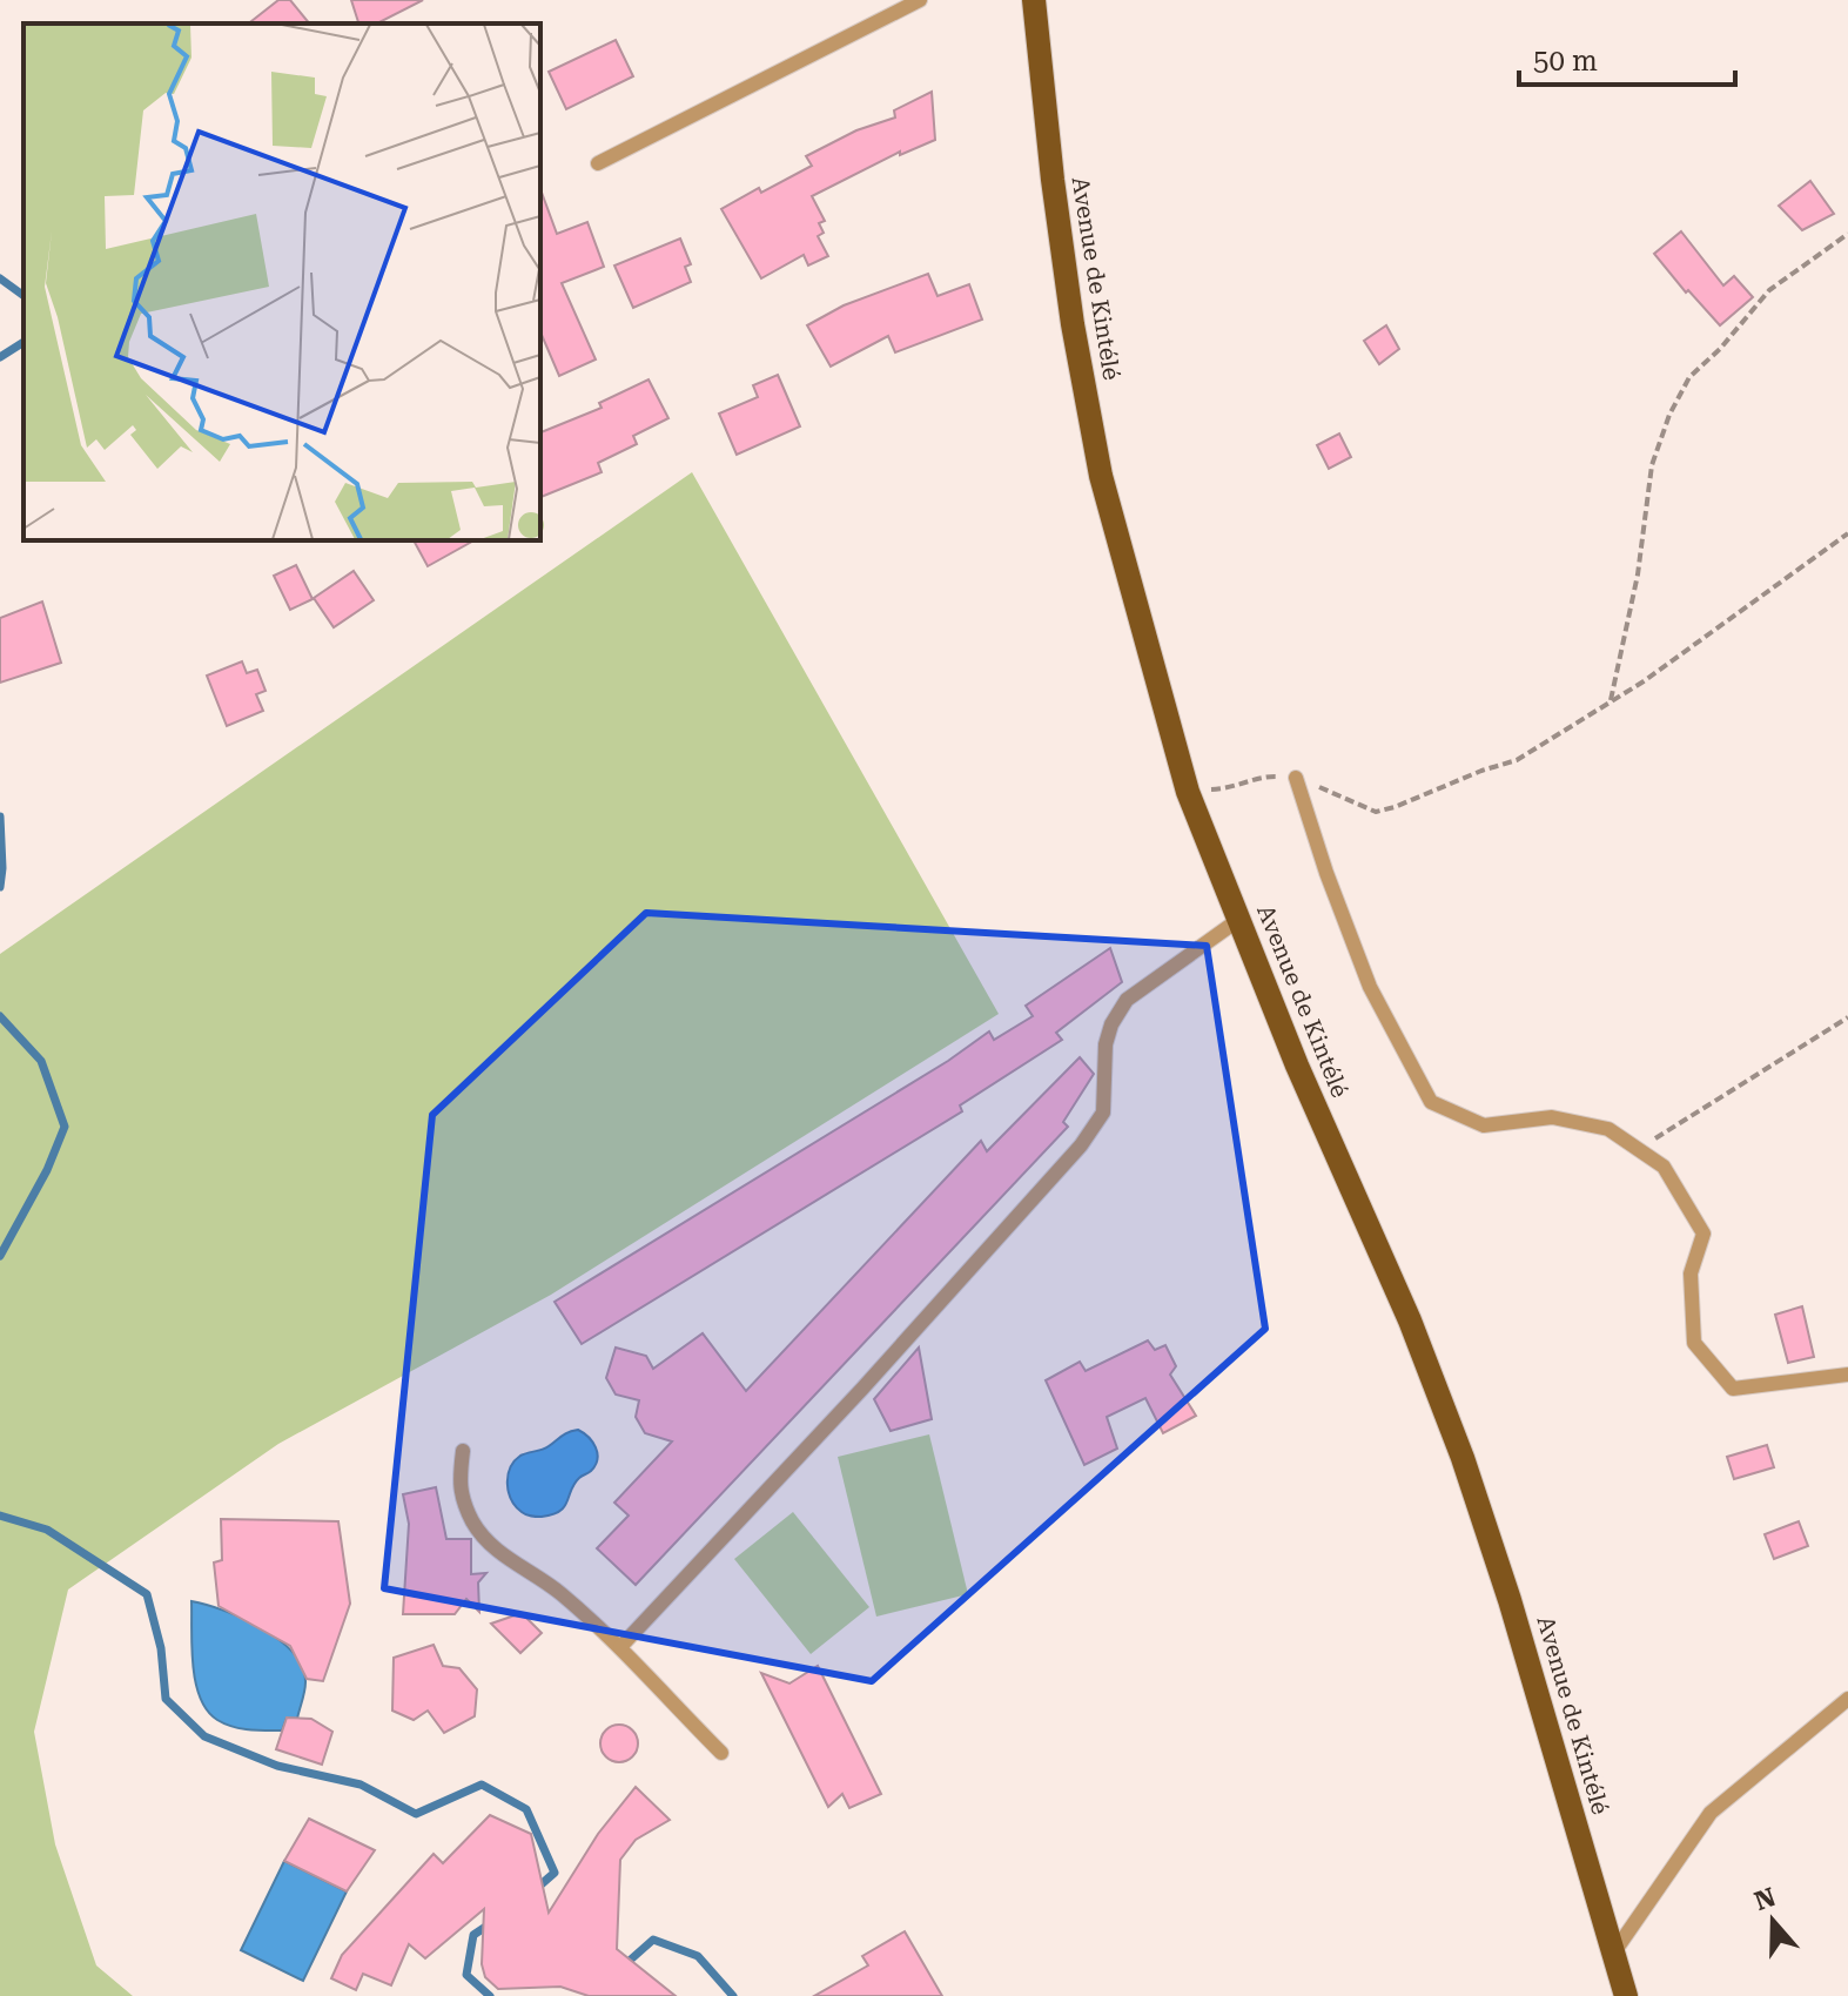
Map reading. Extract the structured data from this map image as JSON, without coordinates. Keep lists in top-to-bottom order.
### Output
{
  "streets": {
    "main road": ["Avenue de Kintélé"]
  },
  "scale_bar": "50 m",
  "north": "top"
}
